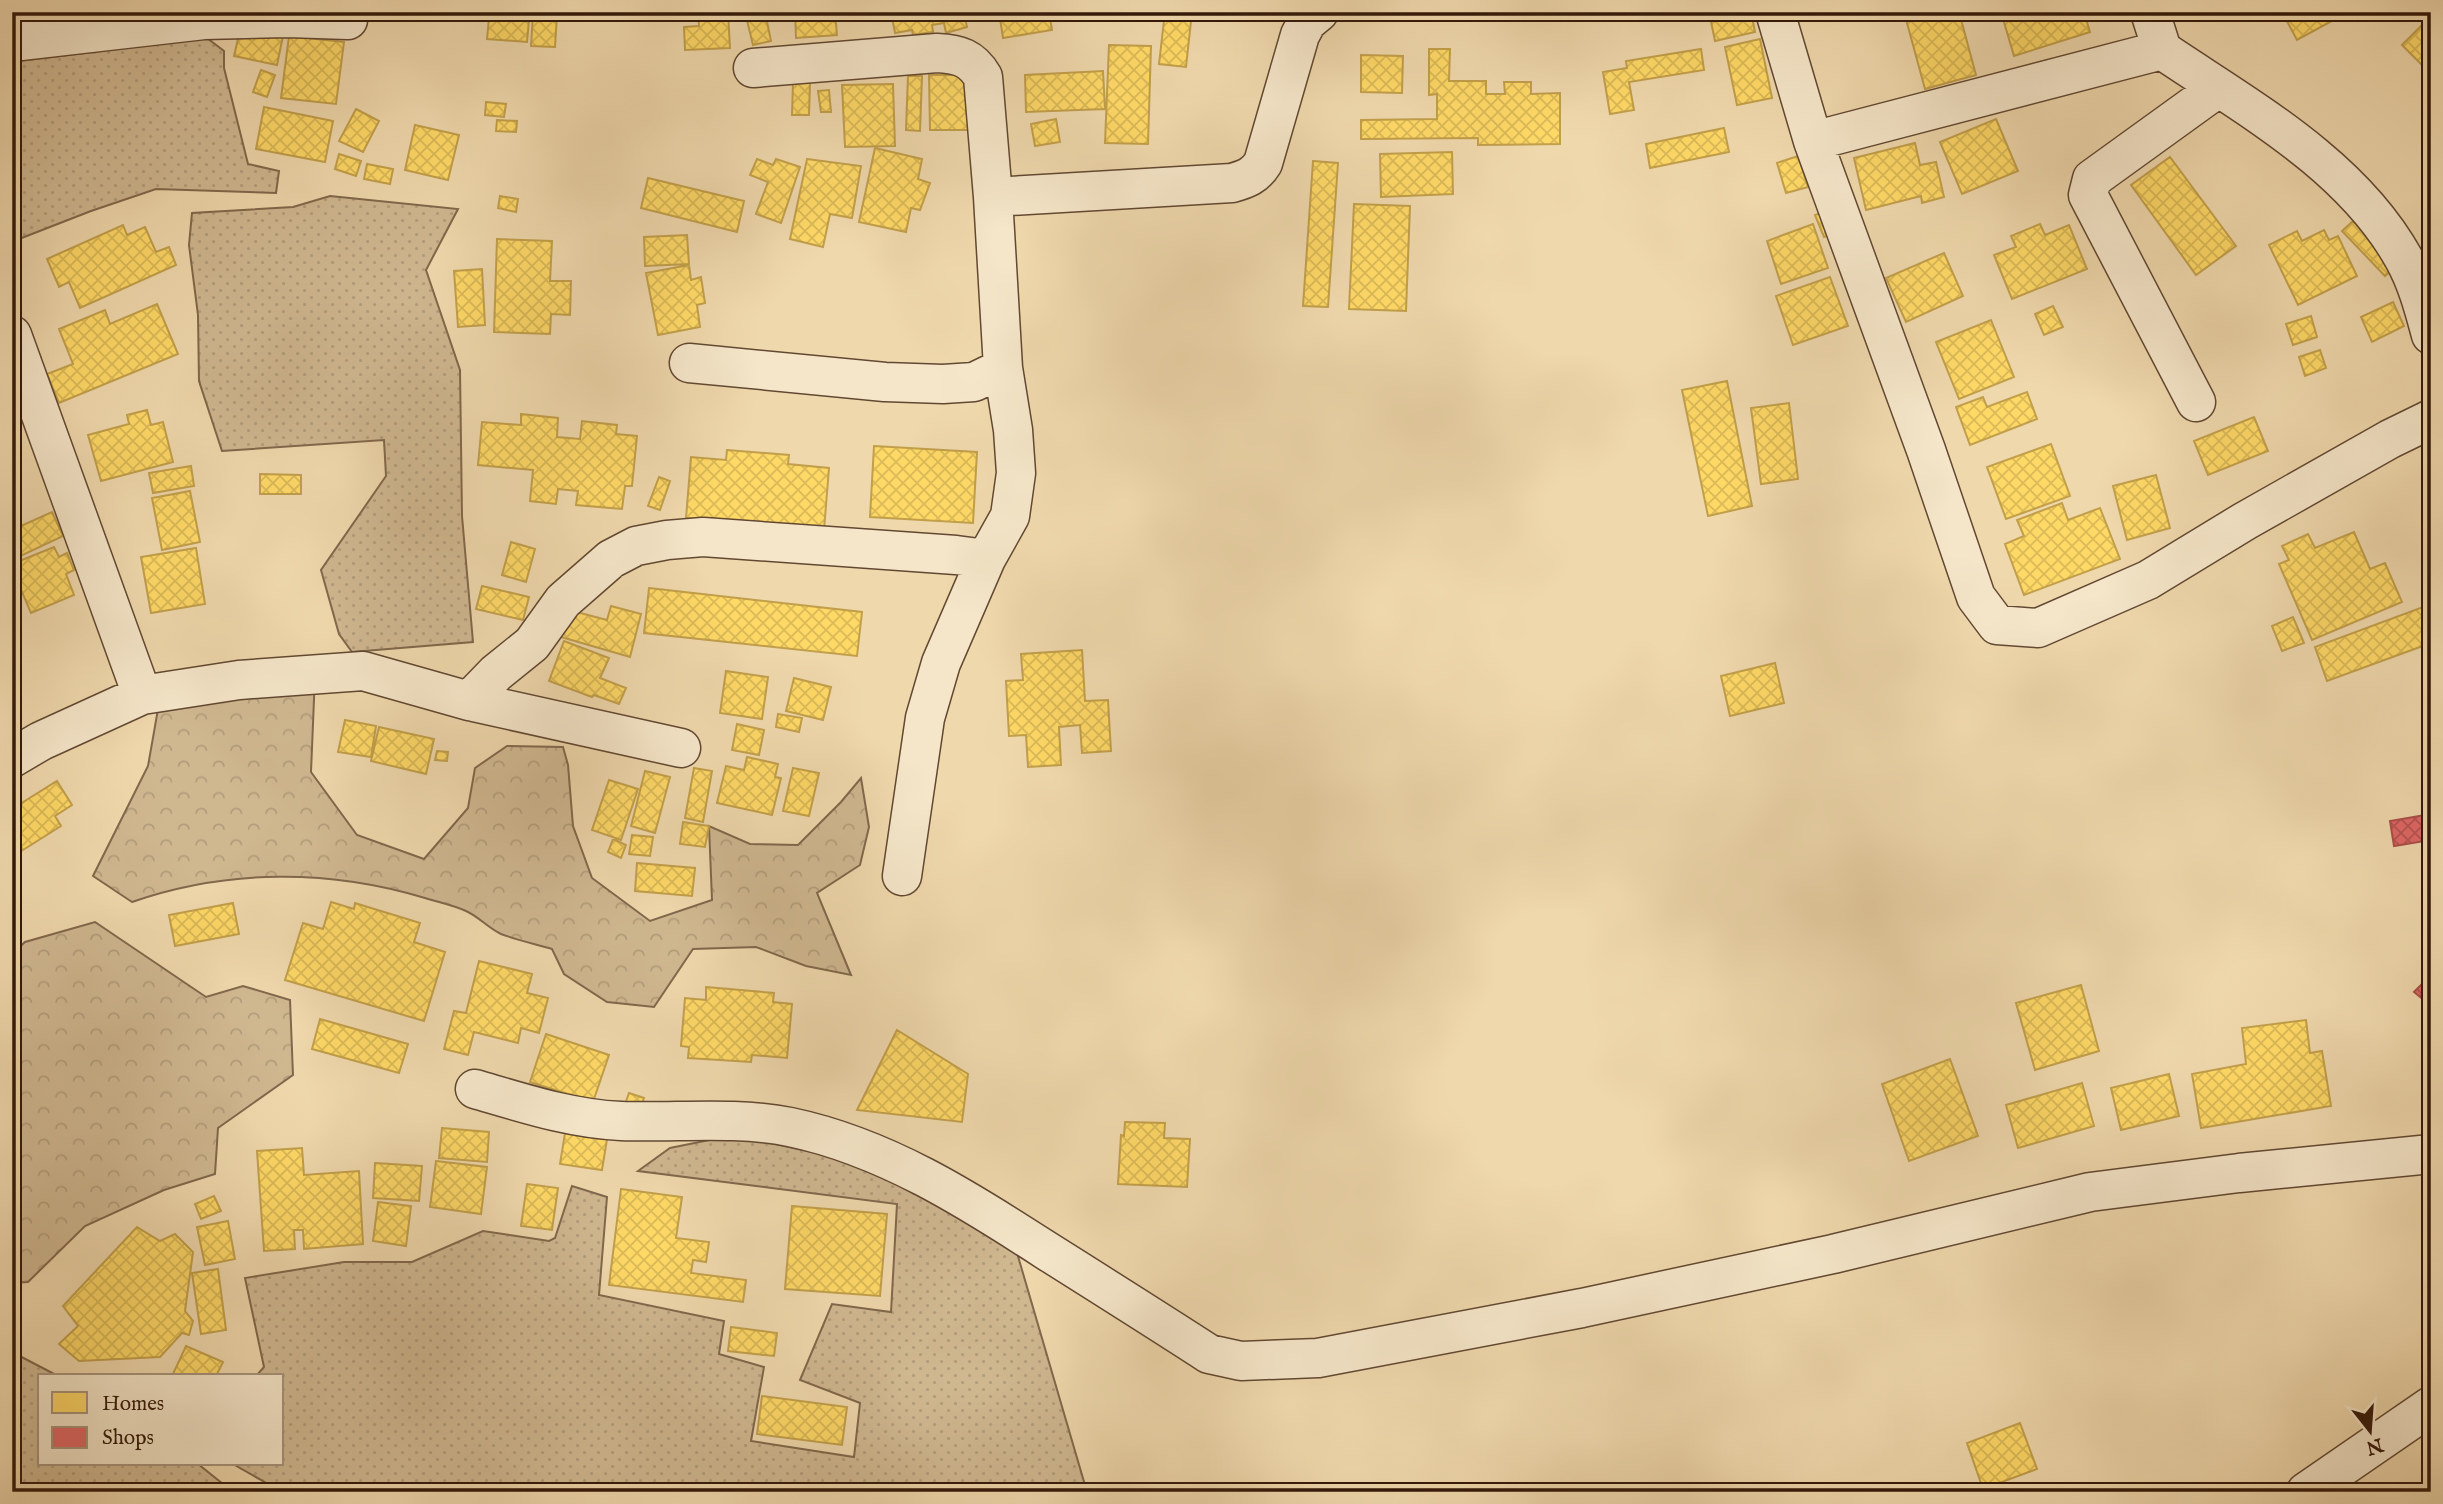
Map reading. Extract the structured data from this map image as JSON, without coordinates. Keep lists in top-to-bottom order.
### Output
{
  "legend": ["Homes", "Shops"],
  "north": "bottom"
}
